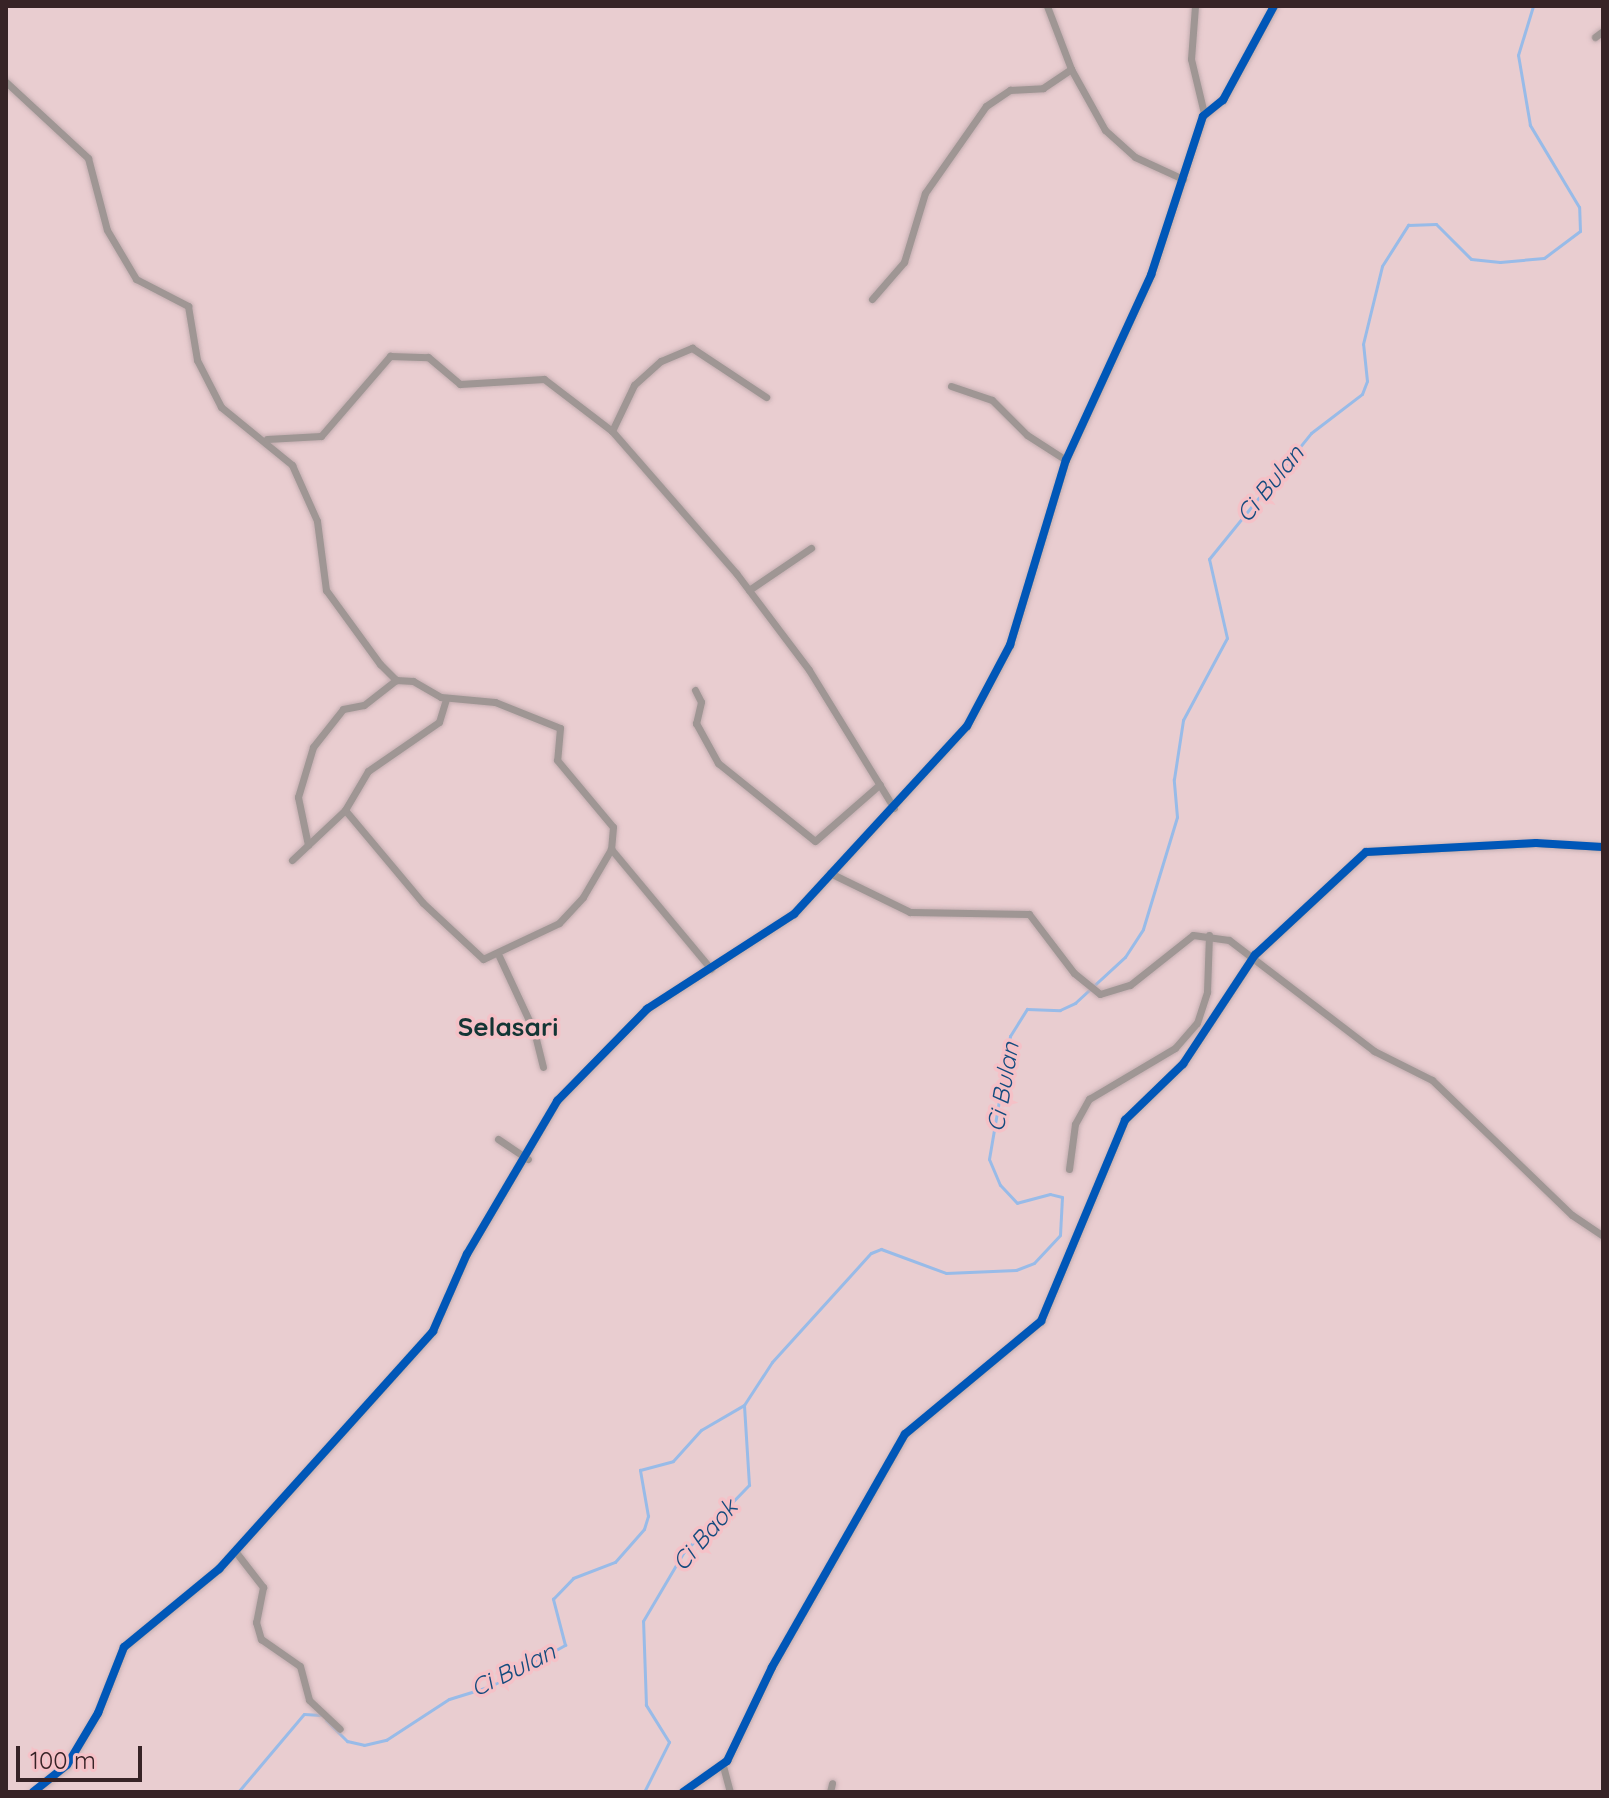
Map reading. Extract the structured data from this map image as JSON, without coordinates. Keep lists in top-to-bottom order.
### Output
{
  "districts": ["Selasari"],
  "water": ["Ci Bulan", "Ci Baok"],
  "scale_bar": "100 m"
}
